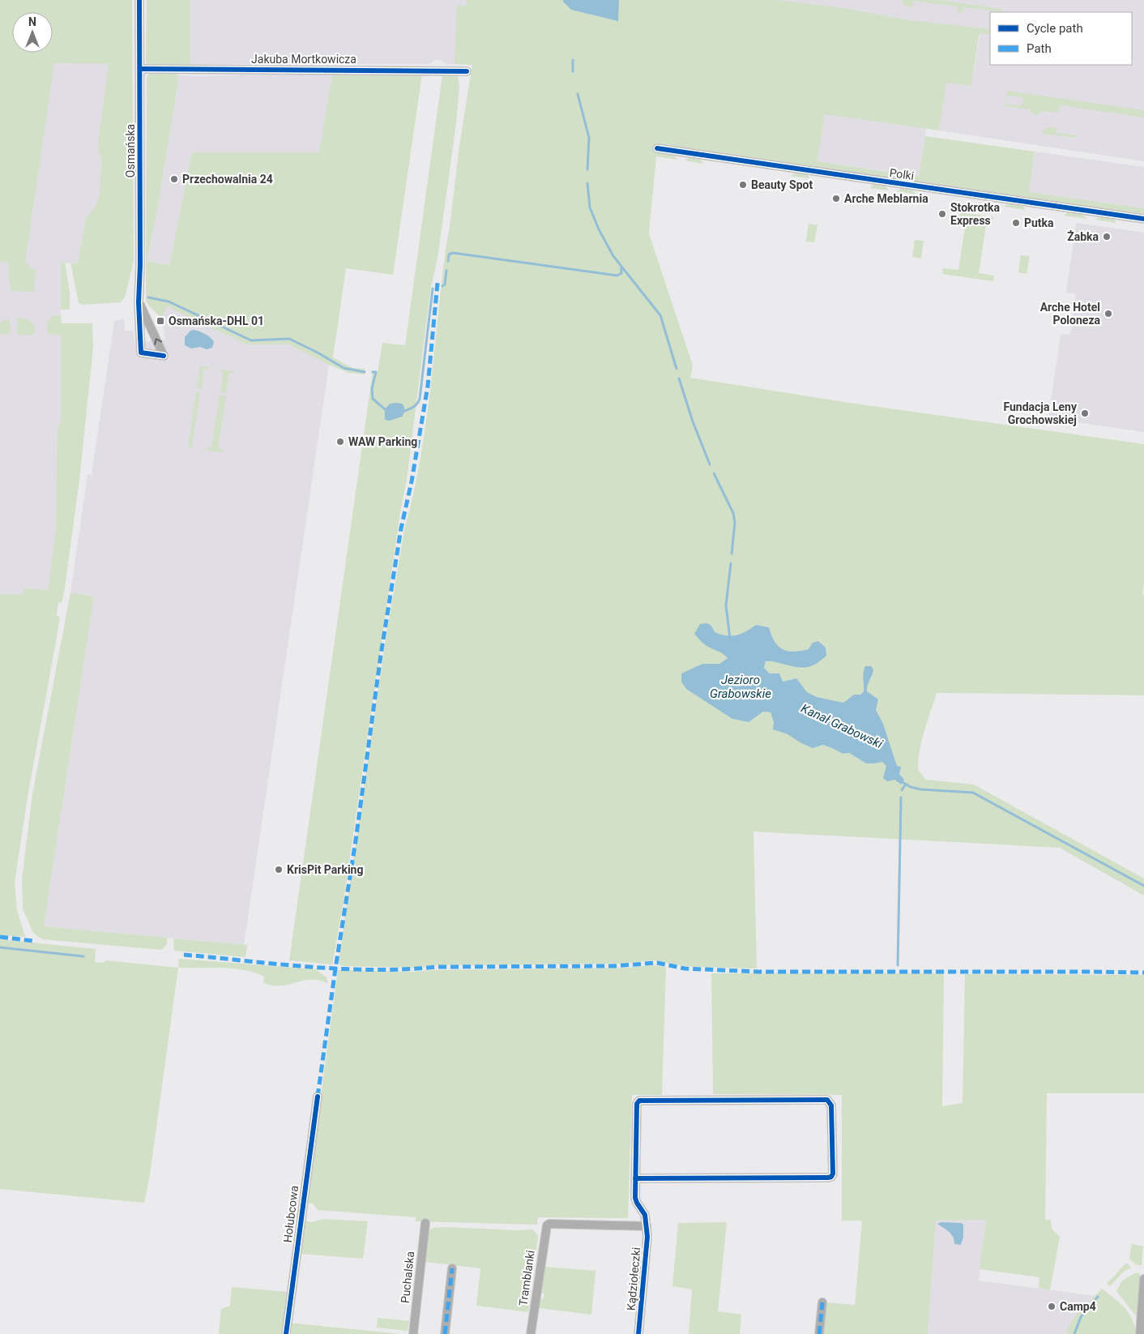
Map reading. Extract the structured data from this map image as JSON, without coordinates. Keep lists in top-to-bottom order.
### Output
{
  "streets": {
    "street": [
      "Jakuba Mortkowicza",
      "Osmańska",
      "Polki",
      "Hołubcowa",
      "Puchalska",
      "Tramblanki",
      "Kądziołeczki"
    ]
  },
  "crossings": [
    ["Jakuba Mortkowicza", "Osmańska"],
    ["Tramblanki", "Kądziołeczki"]
  ],
  "water": ["Jezioro Grabowskie", "Kanał Grabowski"],
  "places": {
    "other": [
      "Przechowalnia 24",
      "Beauty Spot",
      "Arche Meblarnia",
      "Stokrotka Express",
      "Putka",
      "Żabka",
      "Arche Hotel Poloneza",
      "Fundacja Leny Grochowskiej",
      "WAW Parking",
      "KrisPit Parking",
      "Camp4"
    ],
    "transit": ["Osmańska-DHL 01"]
  },
  "legend": ["Cycle path", "Path"],
  "north": "top"
}
